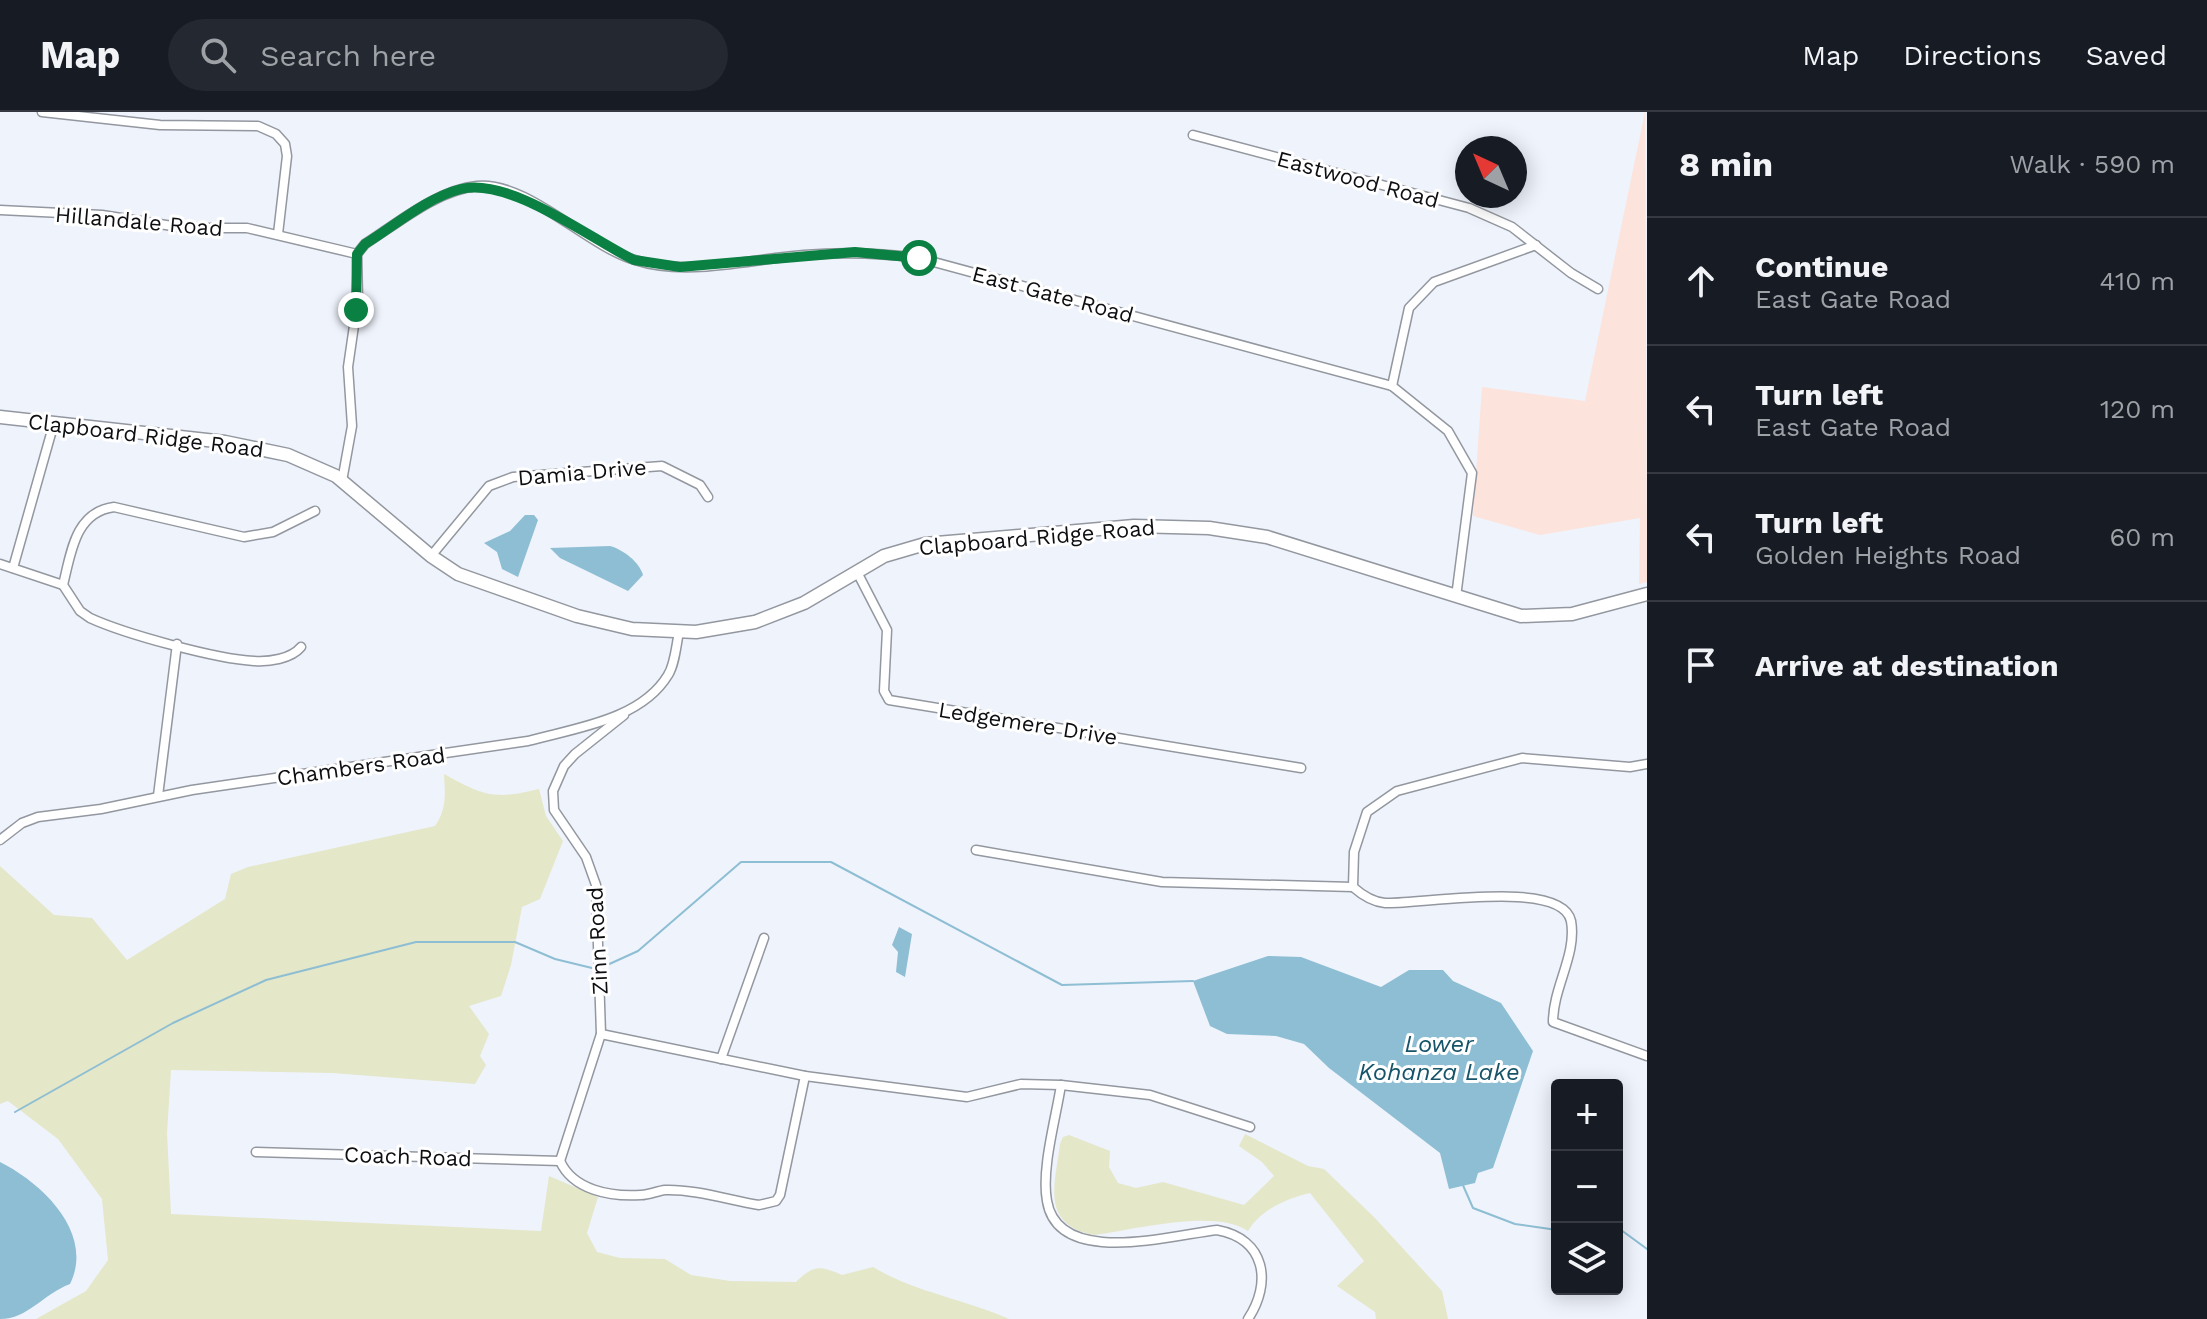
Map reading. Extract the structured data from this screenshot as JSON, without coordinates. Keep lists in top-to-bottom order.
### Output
{
  "streets": {
    "main road": ["Clapboard Ridge Road"],
    "street": [
      "Eastwood Road",
      "Hillandale Road",
      "East Gate Road",
      "Damia Drive",
      "Ledgemere Drive",
      "Chambers Road",
      "Zinn Road",
      "Coach Road"
    ]
  },
  "crossings": [
    ["Hillandale Road", "East Gate Road"],
    ["East Gate Road", "Clapboard Ridge Road"],
    ["Clapboard Ridge Road", "Damia Drive"],
    ["Clapboard Ridge Road", "Ledgemere Drive"],
    ["Clapboard Ridge Road", "Chambers Road"],
    ["Chambers Road", "Zinn Road"],
    ["Zinn Road", "Coach Road"]
  ],
  "water": ["Lower Kohanza Lake"],
  "north": "top left",
  "page": {
    "header": "Map",
    "search": "Search here",
    "nav": ["Map", "Directions", "Saved"],
    "heading": ["8 min", "Walk · 590 m"],
    "list": [
      ["Continue", "East Gate Road", "410 m"],
      ["Turn left", "East Gate Road", "120 m"],
      ["Turn left", "Golden Heights Road", "60 m"],
      "Arrive at destination"
    ],
    "map_buttons": ["+", "−"]
  }
}
